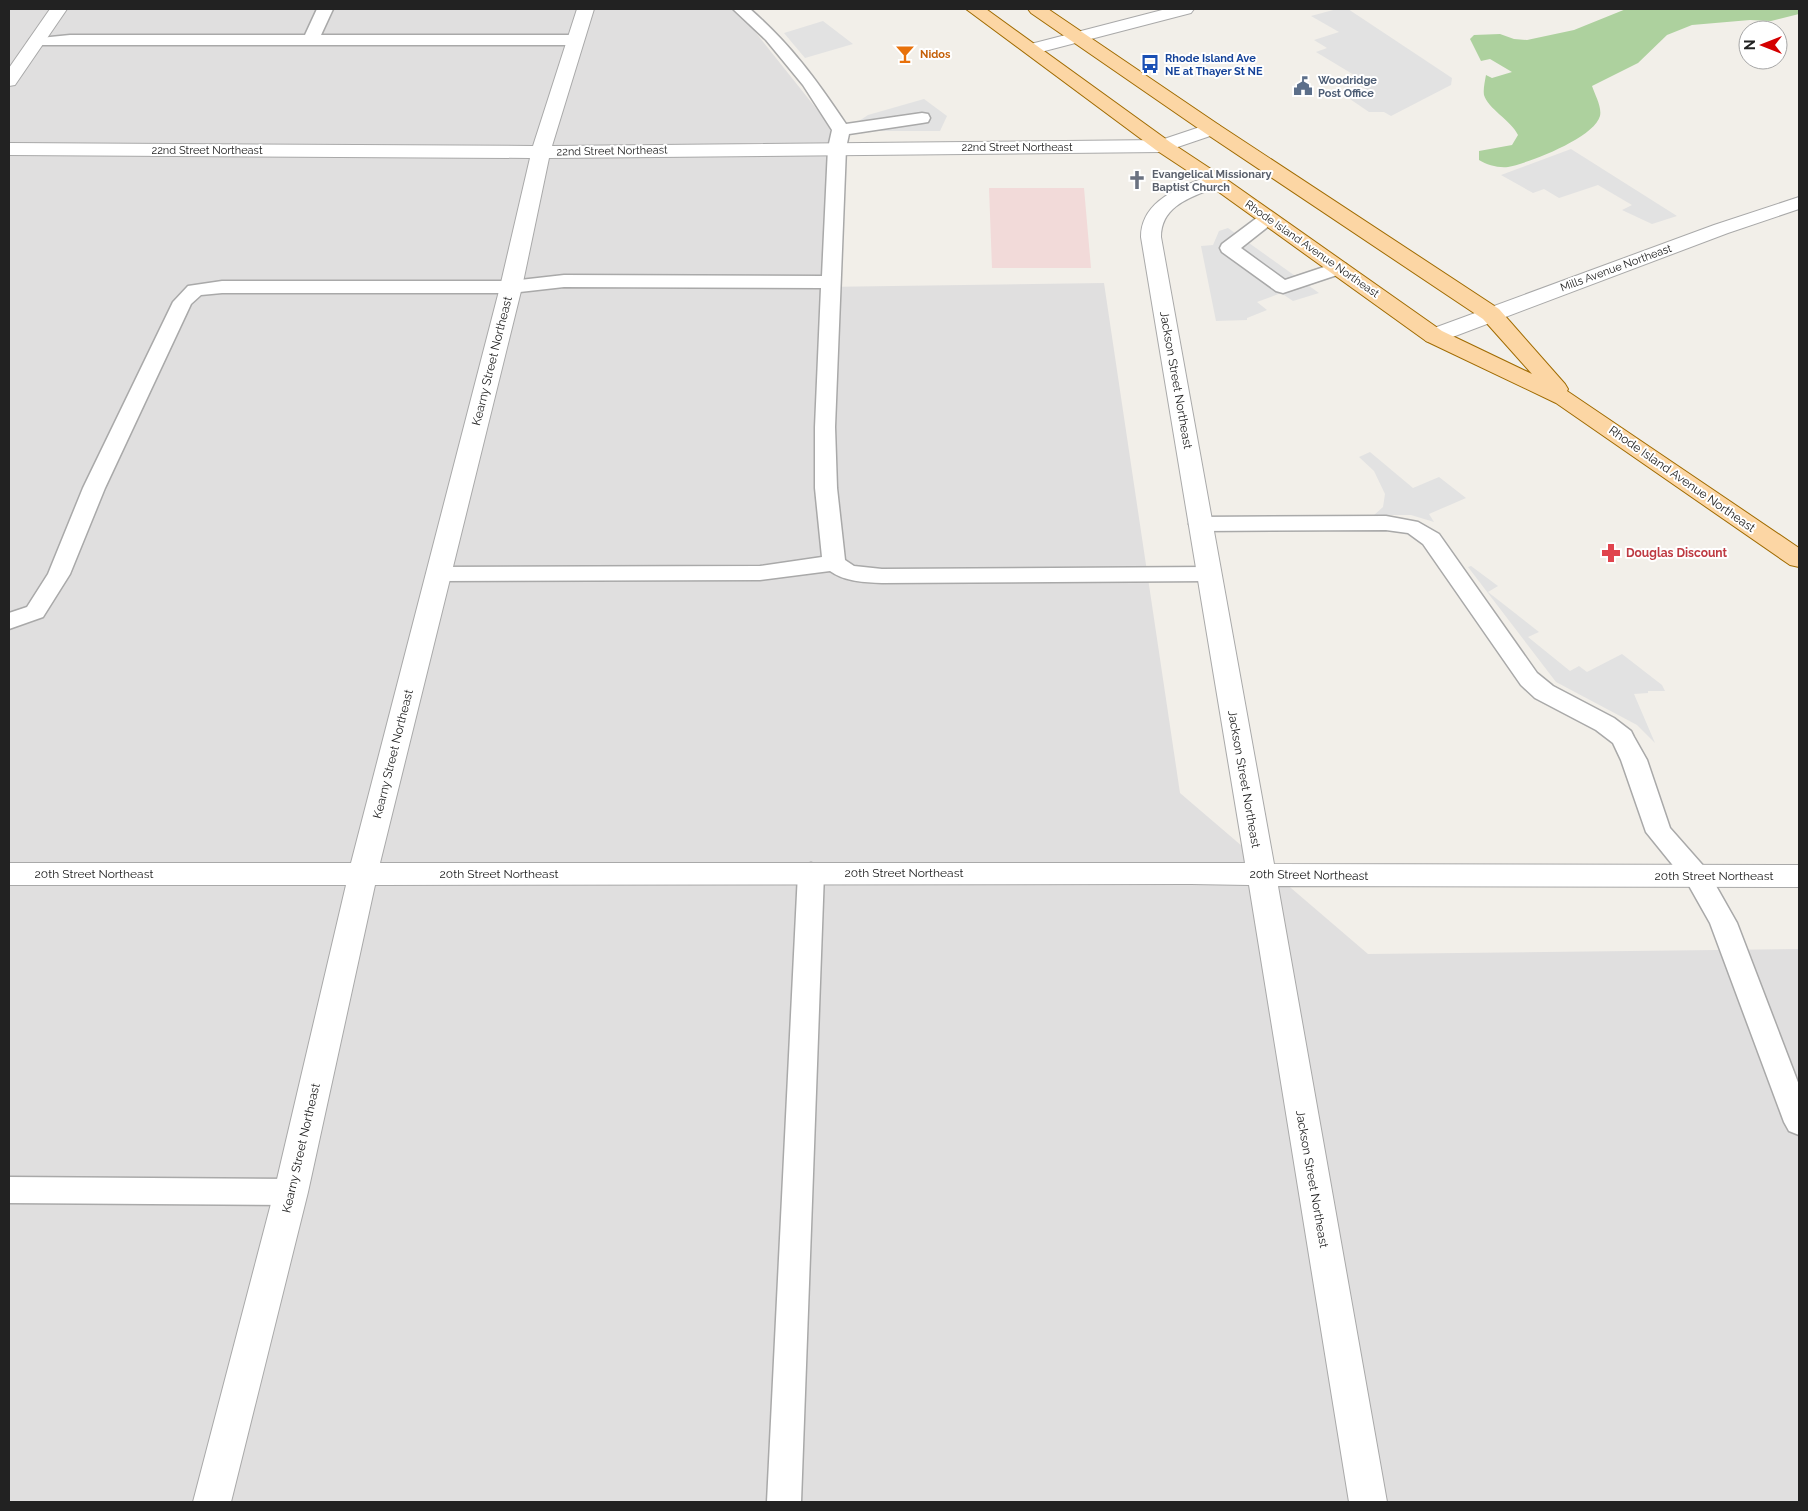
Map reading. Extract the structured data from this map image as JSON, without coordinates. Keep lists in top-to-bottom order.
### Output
{
  "streets": {
    "main road": ["Rhode Island Avenue Northeast"],
    "street": [
      "22nd Street Northeast",
      "Mills Avenue Northeast",
      "Kearny Street Northeast",
      "Jackson Street Northeast",
      "20th Street Northeast"
    ]
  },
  "crossings": [
    ["22nd Street Northeast", "Rhode Island Avenue Northeast"],
    ["22nd Street Northeast", "Kearny Street Northeast"],
    ["Rhode Island Avenue Northeast", "Mills Avenue Northeast"],
    ["Rhode Island Avenue Northeast", "Jackson Street Northeast"],
    ["Kearny Street Northeast", "20th Street Northeast"],
    ["Jackson Street Northeast", "20th Street Northeast"]
  ],
  "places": {
    "bar": ["Nidos"],
    "bus stop": ["Rhode Island Ave NE at Thayer St NE"],
    "public building": ["Woodridge Post Office"],
    "church": ["Evangelical Missionary Baptist Church"],
    "pharmacy": ["Douglas Discount"]
  },
  "north": "left"
}
